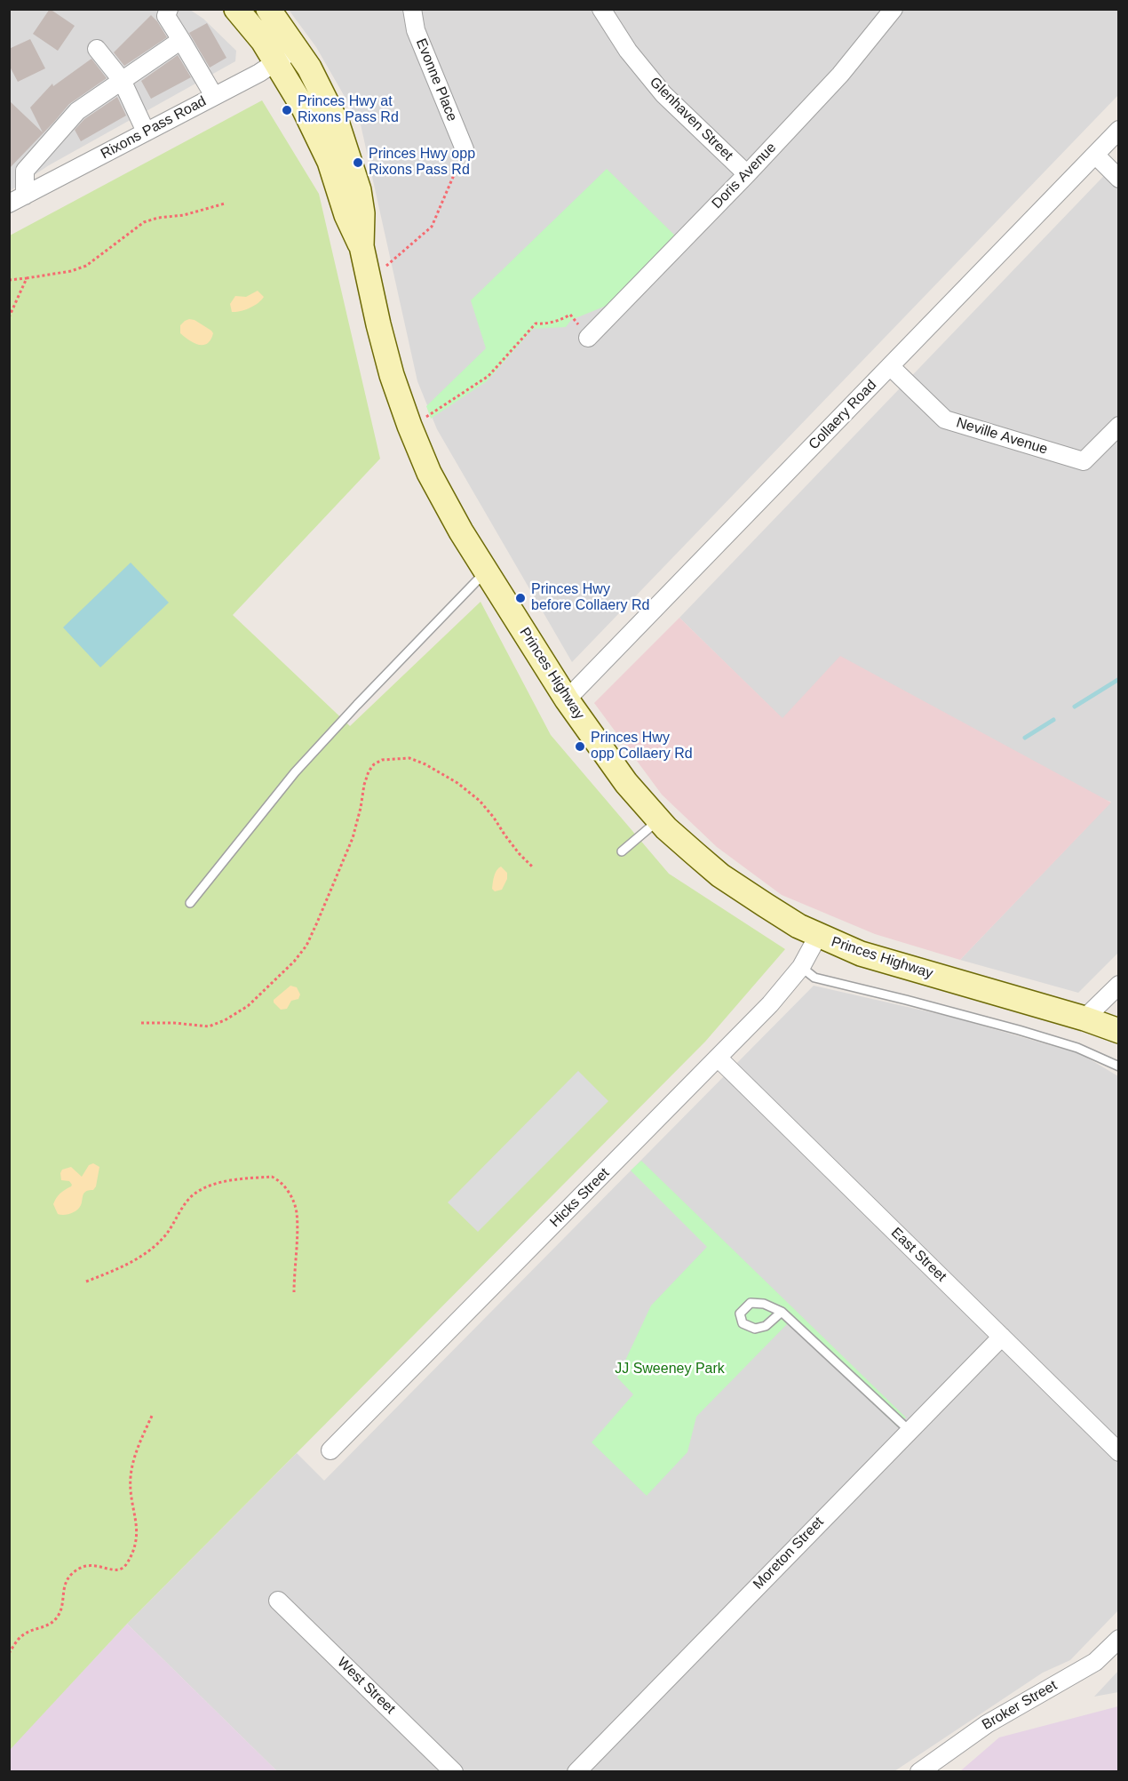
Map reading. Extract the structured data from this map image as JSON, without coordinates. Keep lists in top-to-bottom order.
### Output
{
  "streets": {
    "main road": ["Princes Highway"],
    "street": [
      "Evonne Place",
      "Glenhaven Street",
      "Rixons Pass Road",
      "Doris Avenue",
      "Collaery Road",
      "Neville Avenue",
      "Hicks Street",
      "East Street",
      "Moreton Street",
      "West Street",
      "Broker Street"
    ]
  },
  "crossings": [
    ["Glenhaven Street", "Doris Avenue"],
    ["Rixons Pass Road", "Princes Highway"],
    ["Collaery Road", "Neville Avenue"],
    ["Collaery Road", "Princes Highway"],
    ["Princes Highway", "Hicks Street"],
    ["Hicks Street", "East Street"],
    ["East Street", "Moreton Street"]
  ],
  "parks": ["JJ Sweeney Park"],
  "places": [
    "Princes Hwy at Rixons Pass Rd",
    "Princes Hwy opp Rixons Pass Rd",
    "Princes Hwy before Collaery Rd",
    "Princes Hwy opp Collaery Rd"
  ]
}
